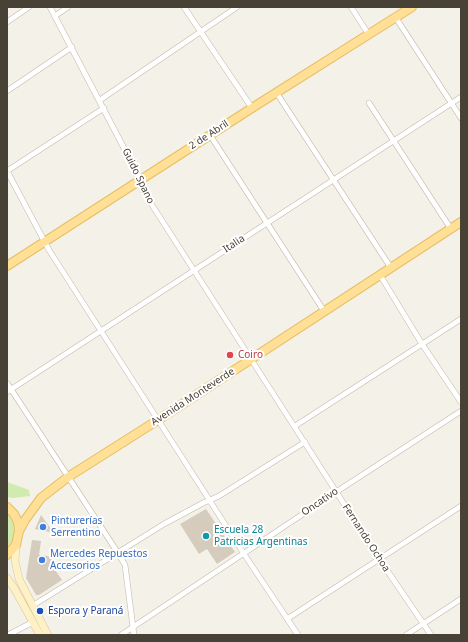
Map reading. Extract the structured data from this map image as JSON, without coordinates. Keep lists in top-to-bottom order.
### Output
{
  "streets": {
    "main road": ["2 de Abril", "Avenida Monteverde"],
    "street": [
      "Guido Spano",
      "Italia",
      "Oncativo",
      "Fernando Ochoa"
    ]
  },
  "crossings": [
    ["2 de Abril", "Guido Spano"],
    ["Guido Spano", "Italia"],
    ["Guido Spano", "Avenida Monteverde"],
    ["Guido Spano", "Fernando Ochoa"],
    ["Avenida Monteverde", "Fernando Ochoa"],
    ["Oncativo", "Fernando Ochoa"]
  ],
  "places": [
    "Coiro",
    "Pinturerías Serrentino",
    "Escuela 28 Patricias Argentinas",
    "Mercedes Repuestos Accesorios",
    "Espora y Paraná"
  ]
}
